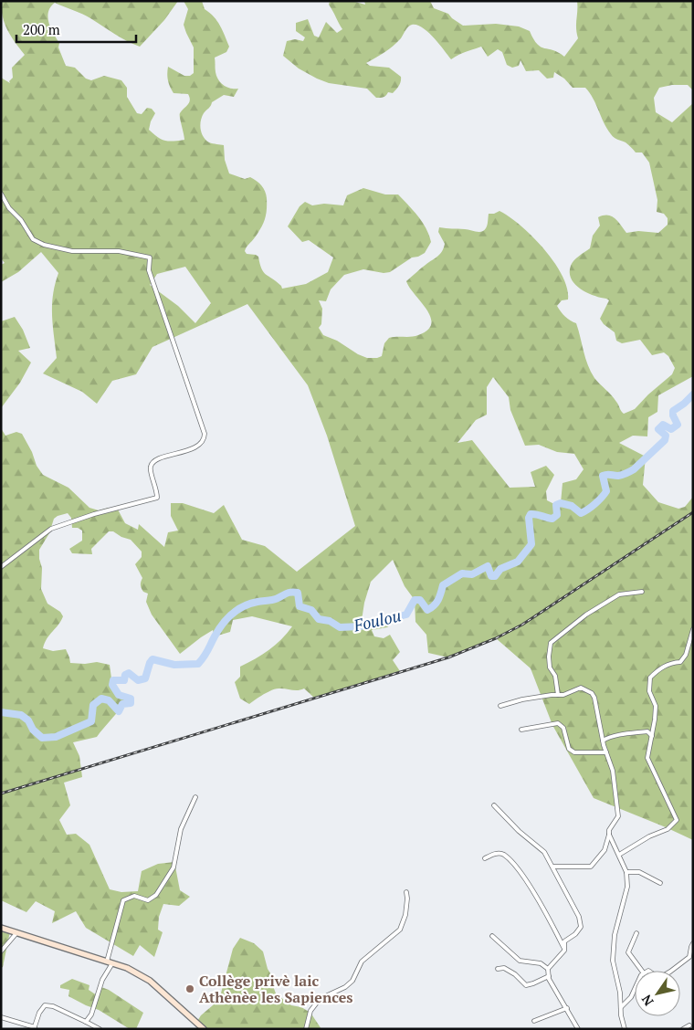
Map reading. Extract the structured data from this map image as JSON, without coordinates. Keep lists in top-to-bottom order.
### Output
{
  "water": ["Foulou"],
  "places": ["Collège privè laic Athènèe les Sapiences"],
  "scale_bar": "200 m",
  "north": "bottom left"
}
